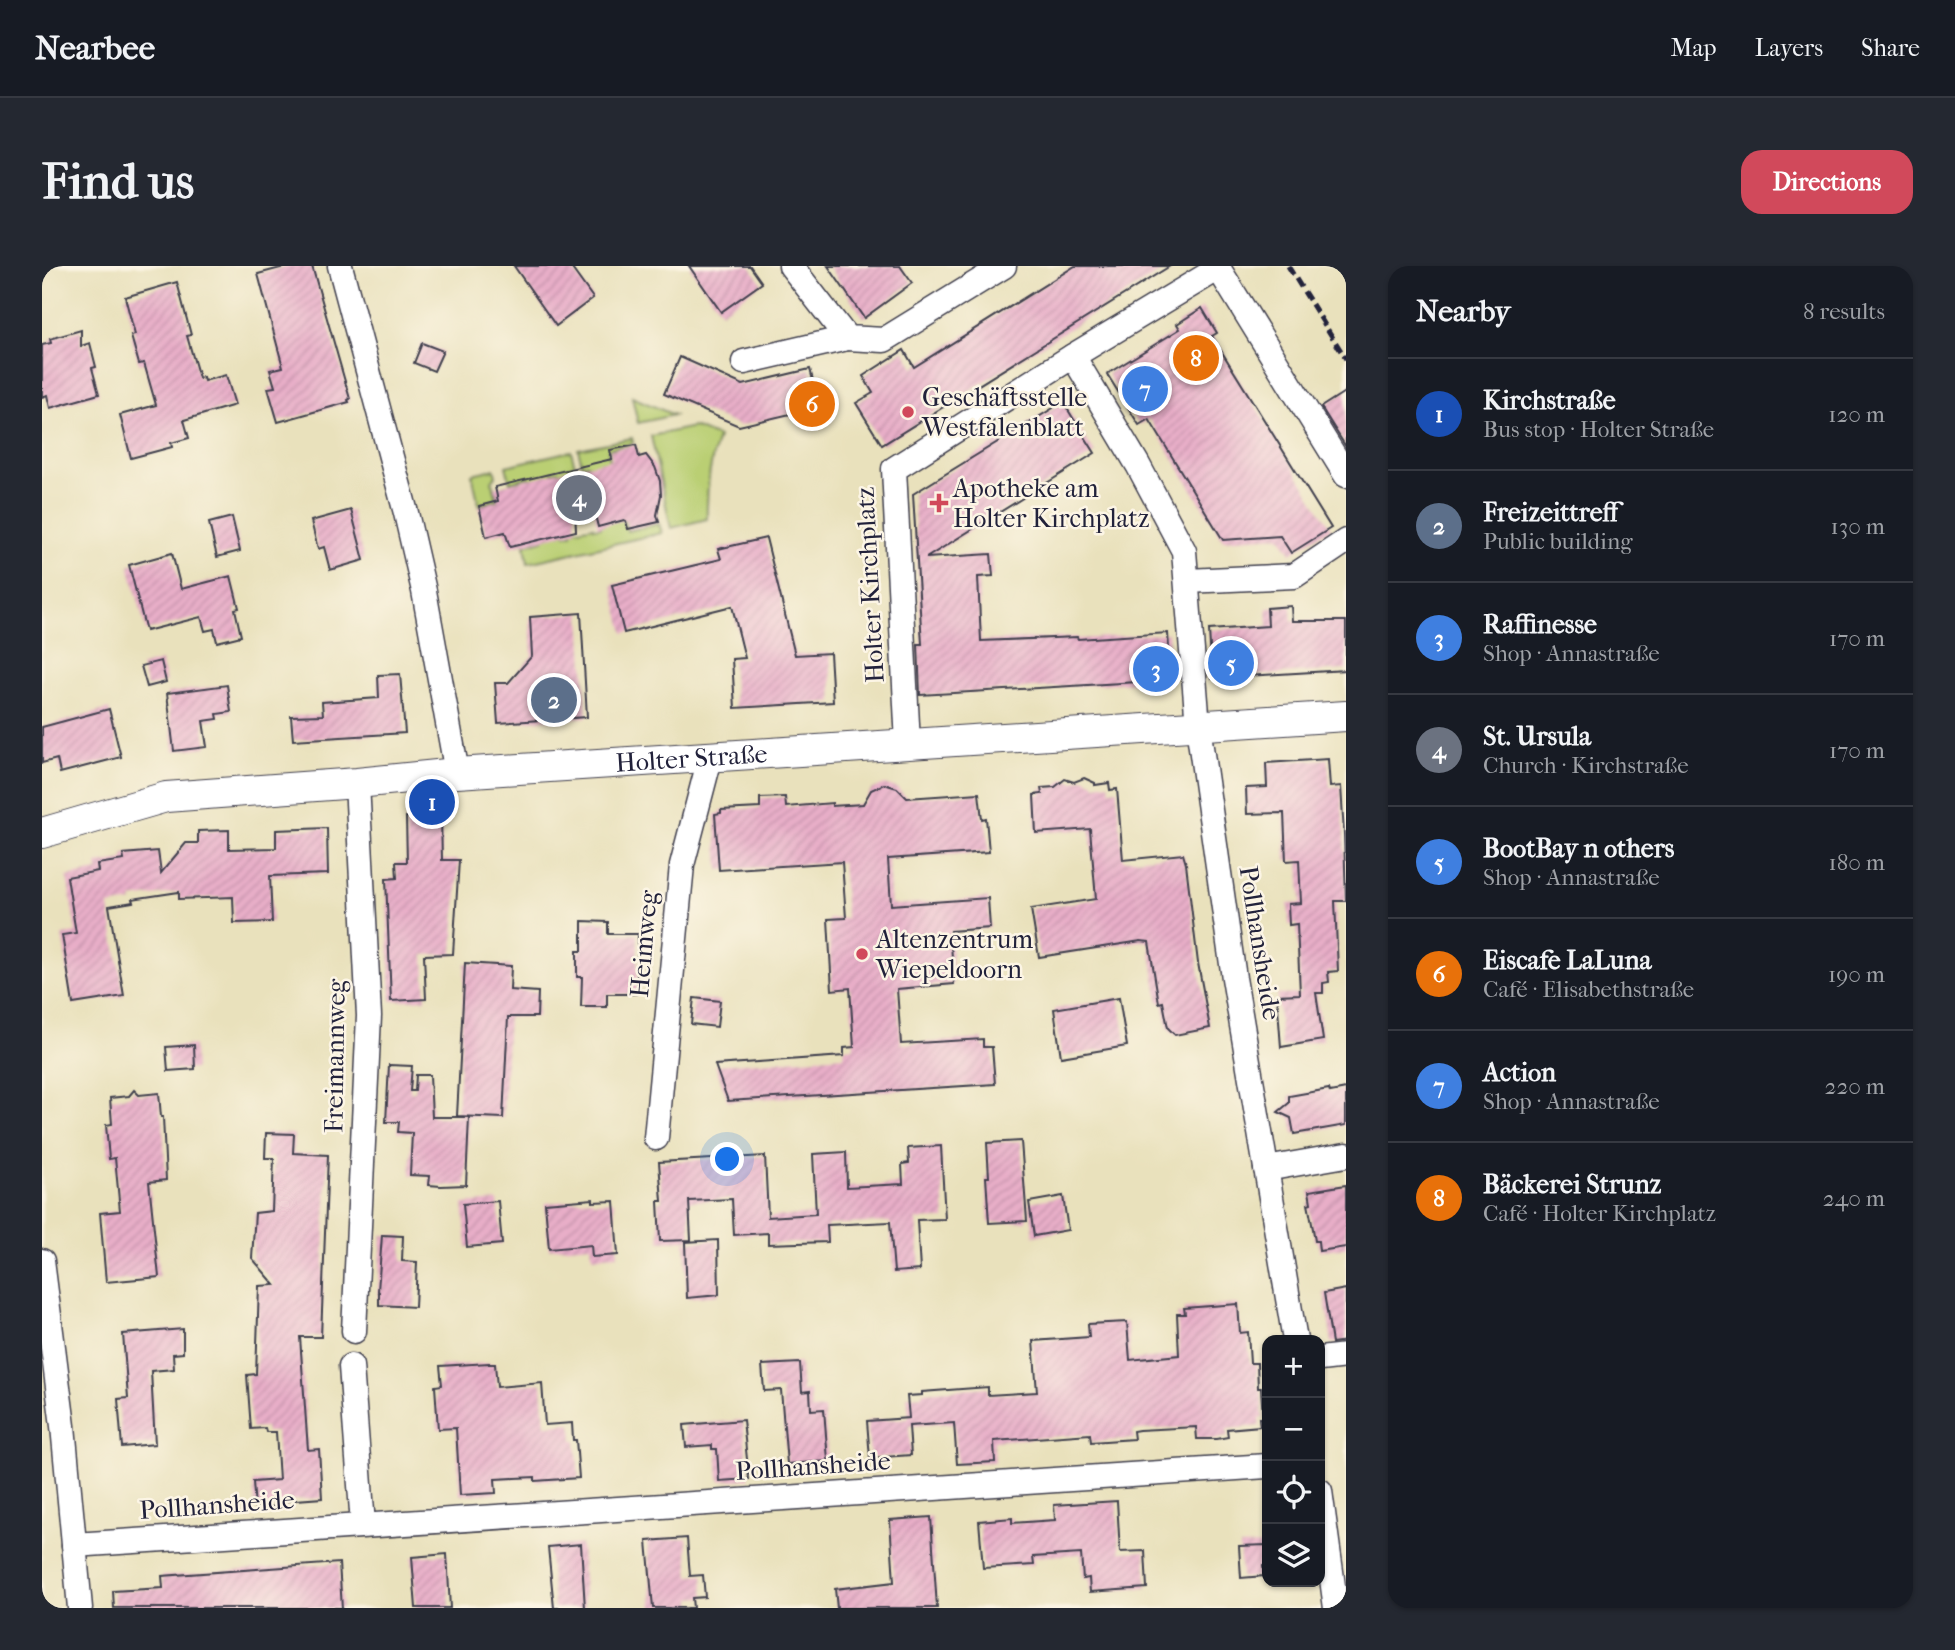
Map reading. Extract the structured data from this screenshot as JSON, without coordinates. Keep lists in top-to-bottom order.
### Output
{
  "streets": {
    "street": [
      "Holter Kirchplatz",
      "Holter Straße",
      "Pollhansheide",
      "Heimweg",
      "Freimannweg"
    ]
  },
  "crossings": [
    ["Holter Kirchplatz", "Holter Straße"],
    ["Holter Kirchplatz", "Pollhansheide"],
    ["Holter Straße", "Pollhansheide"],
    ["Holter Straße", "Heimweg"],
    ["Holter Straße", "Freimannweg"]
  ],
  "places": {
    "other": ["Geschäftsstelle Westfalenblatt", "Altenzentrum Wiepeldoorn"],
    "health": ["Apotheke am Holter Kirchplatz"]
  },
  "page": {
    "header": "Nearbee",
    "nav": ["Map", "Layers", "Share"],
    "buttons": "Directions",
    "title": "Find us",
    "heading": ["Nearby", "8 results"],
    "pins": [
      "8",
      "7",
      "6",
      "4",
      "5",
      "3",
      "2",
      "1"
    ],
    "list": [
      {
        "mark": "1",
        "name": "Kirchstraße",
        "note": "Bus stop · Holter Straße",
        "value": "120 m"
      },
      {
        "mark": "2",
        "name": "Freizeittreff",
        "note": "Public building",
        "value": "130 m"
      },
      {
        "mark": "3",
        "name": "Raffinesse",
        "note": "Shop · Annastraße",
        "value": "170 m"
      },
      {
        "mark": "4",
        "name": "St. Ursula",
        "note": "Church · Kirchstraße",
        "value": "170 m"
      },
      {
        "mark": "5",
        "name": "BootBay n others",
        "note": "Shop · Annastraße",
        "value": "180 m"
      },
      {
        "mark": "6",
        "name": "Eiscafe LaLuna",
        "note": "Café · Elisabethstraße",
        "value": "190 m"
      },
      {
        "mark": "7",
        "name": "Action",
        "note": "Shop · Annastraße",
        "value": "220 m"
      },
      {
        "mark": "8",
        "name": "Bäckerei Strunz",
        "note": "Café · Holter Kirchplatz",
        "value": "240 m"
      }
    ],
    "map_buttons": ["+", "−"]
  }
}
